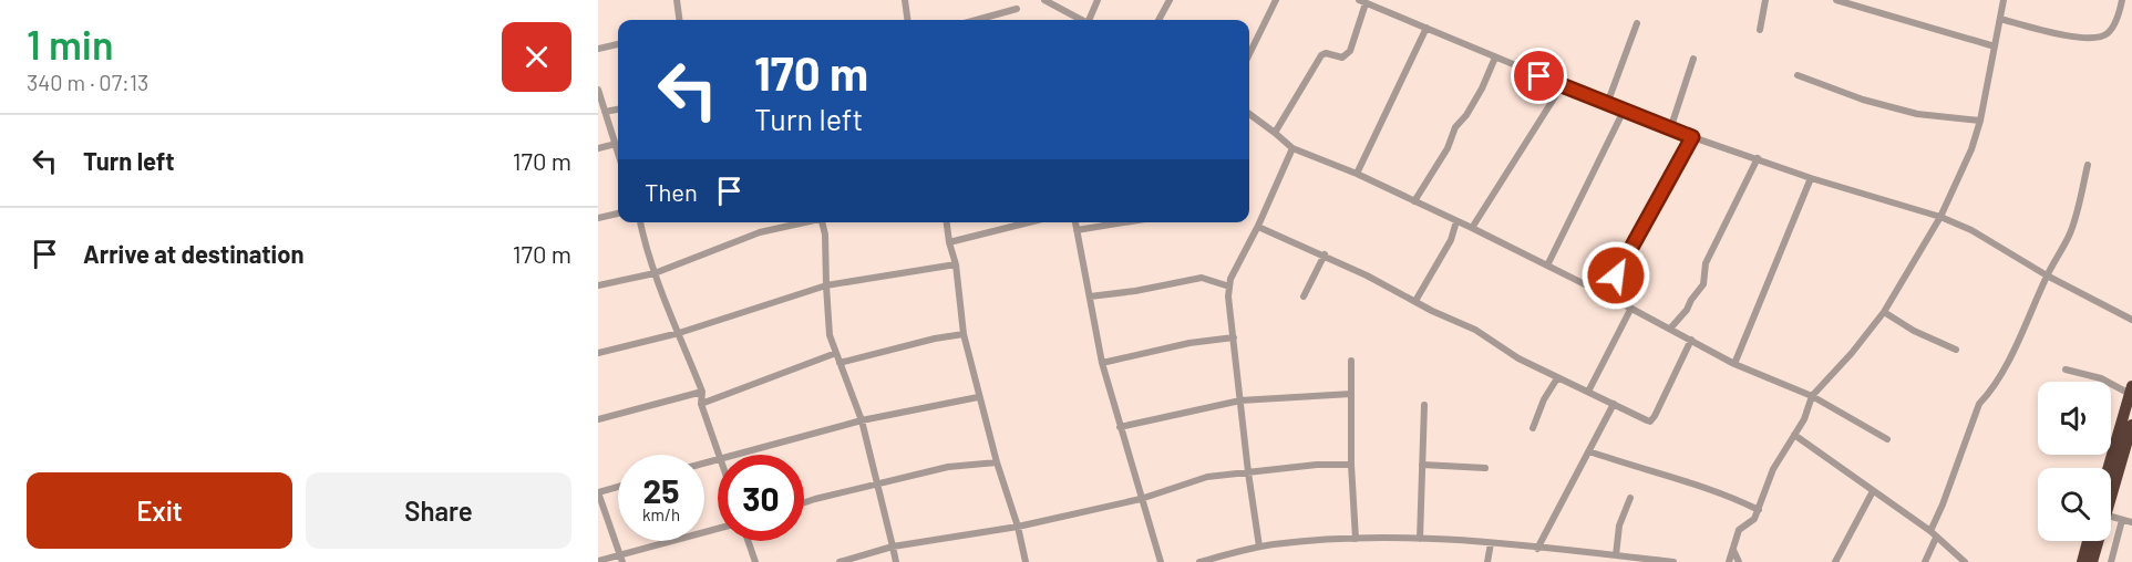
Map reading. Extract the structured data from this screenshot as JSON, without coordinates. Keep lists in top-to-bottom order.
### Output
{
  "page": {
    "heading": ["1 min", "340 m · 07:13"],
    "turn": ["170 m", "Turn left"],
    "list": [
      {
        "name": "Turn left",
        "value": "170 m"
      },
      {
        "name": "Arrive at destination",
        "value": "170 m"
      }
    ],
    "then": "Then",
    "speed": "25 km/h",
    "limit": "30",
    "buttons": ["Exit", "Share"]
  }
}
